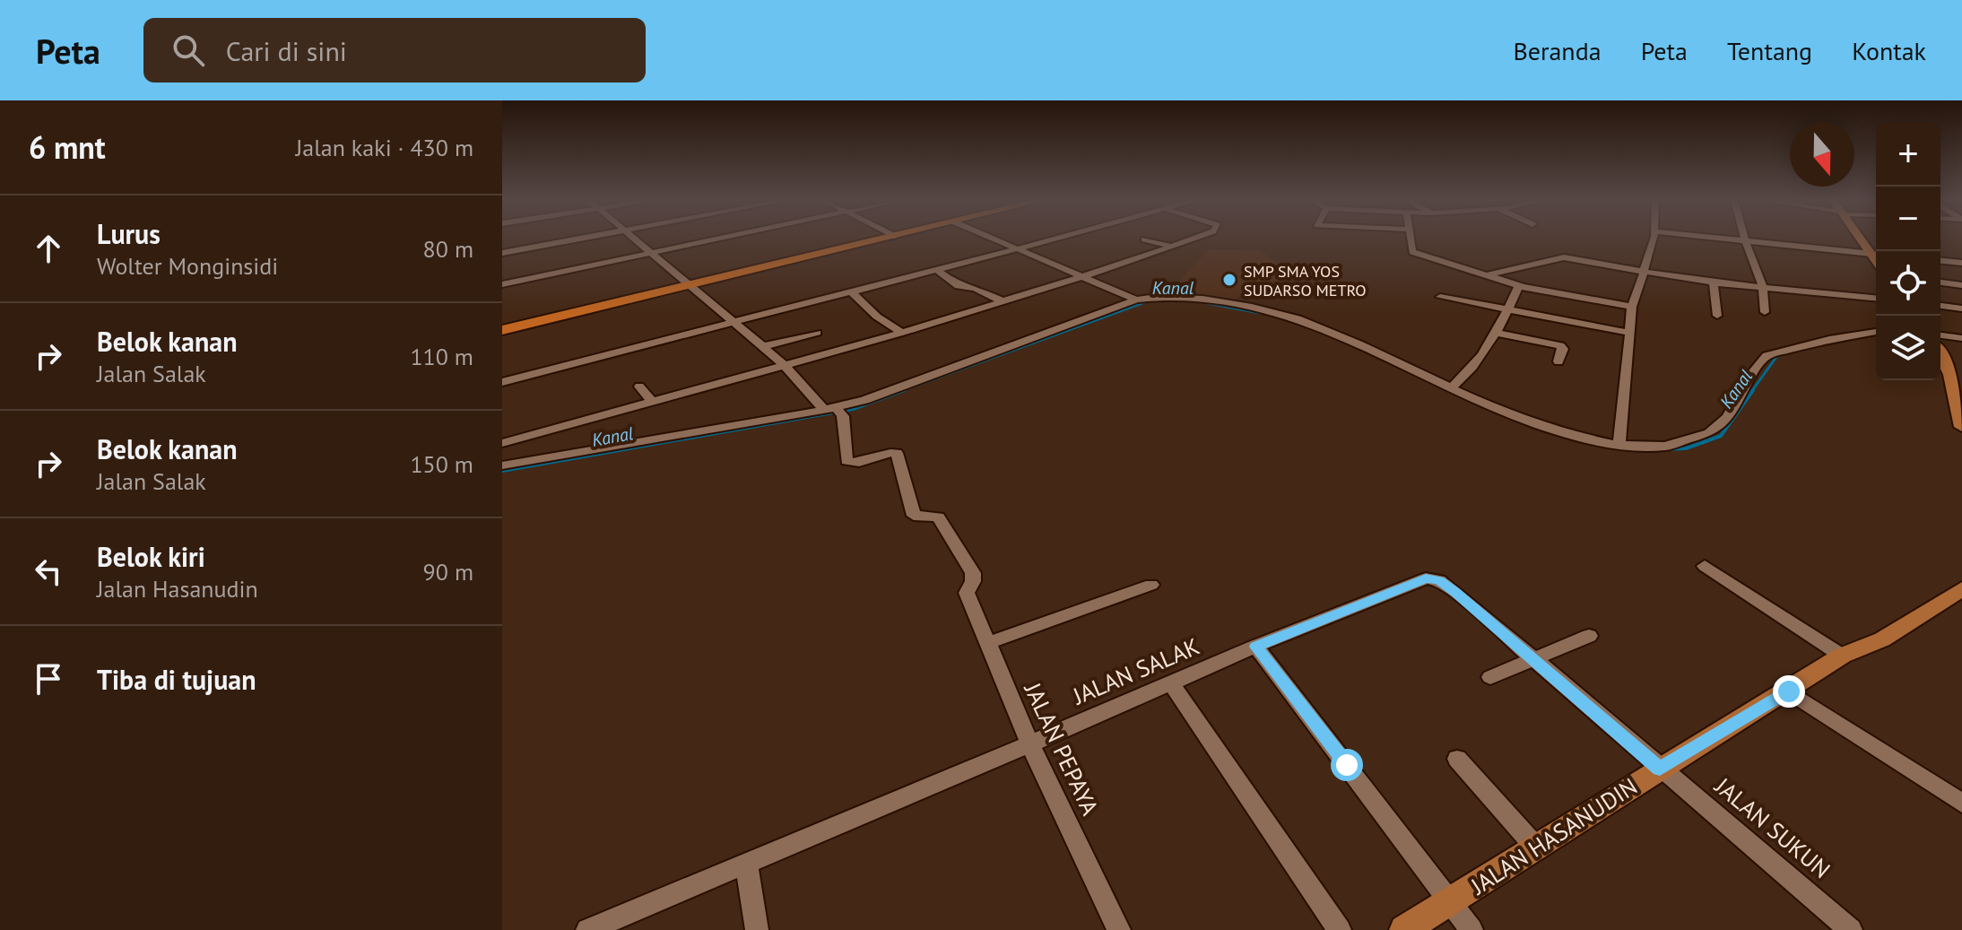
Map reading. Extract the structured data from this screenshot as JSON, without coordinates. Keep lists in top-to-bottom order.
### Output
{
  "streets": {
    "main road": ["JALAN HASANUDIN"],
    "street": ["JALAN SALAK", "JALAN PEPAYA", "JALAN SUKUN"]
  },
  "crossings": [
    ["JALAN SALAK", "JALAN PEPAYA"],
    ["JALAN SALAK", "JALAN SUKUN"],
    ["JALAN SALAK", "JALAN HASANUDIN"],
    ["JALAN SUKUN", "JALAN HASANUDIN"]
  ],
  "water": ["Kanal"],
  "places": ["SMP SMA YOS SUDARSO METRO"],
  "north": "bottom",
  "page": {
    "header": "Peta",
    "search": "Cari di sini",
    "nav": [
      "Beranda",
      "Peta",
      "Tentang",
      "Kontak"
    ],
    "heading": ["6 mnt", "Jalan kaki · 430 m"],
    "map_buttons": ["+", "−"],
    "list": [
      ["Lurus", "Wolter Monginsidi", "80 m"],
      ["Belok kanan", "Jalan Salak", "110 m"],
      ["Belok kanan", "Jalan Salak", "150 m"],
      ["Belok kiri", "Jalan Hasanudin", "90 m"],
      "Tiba di tujuan"
    ]
  }
}
